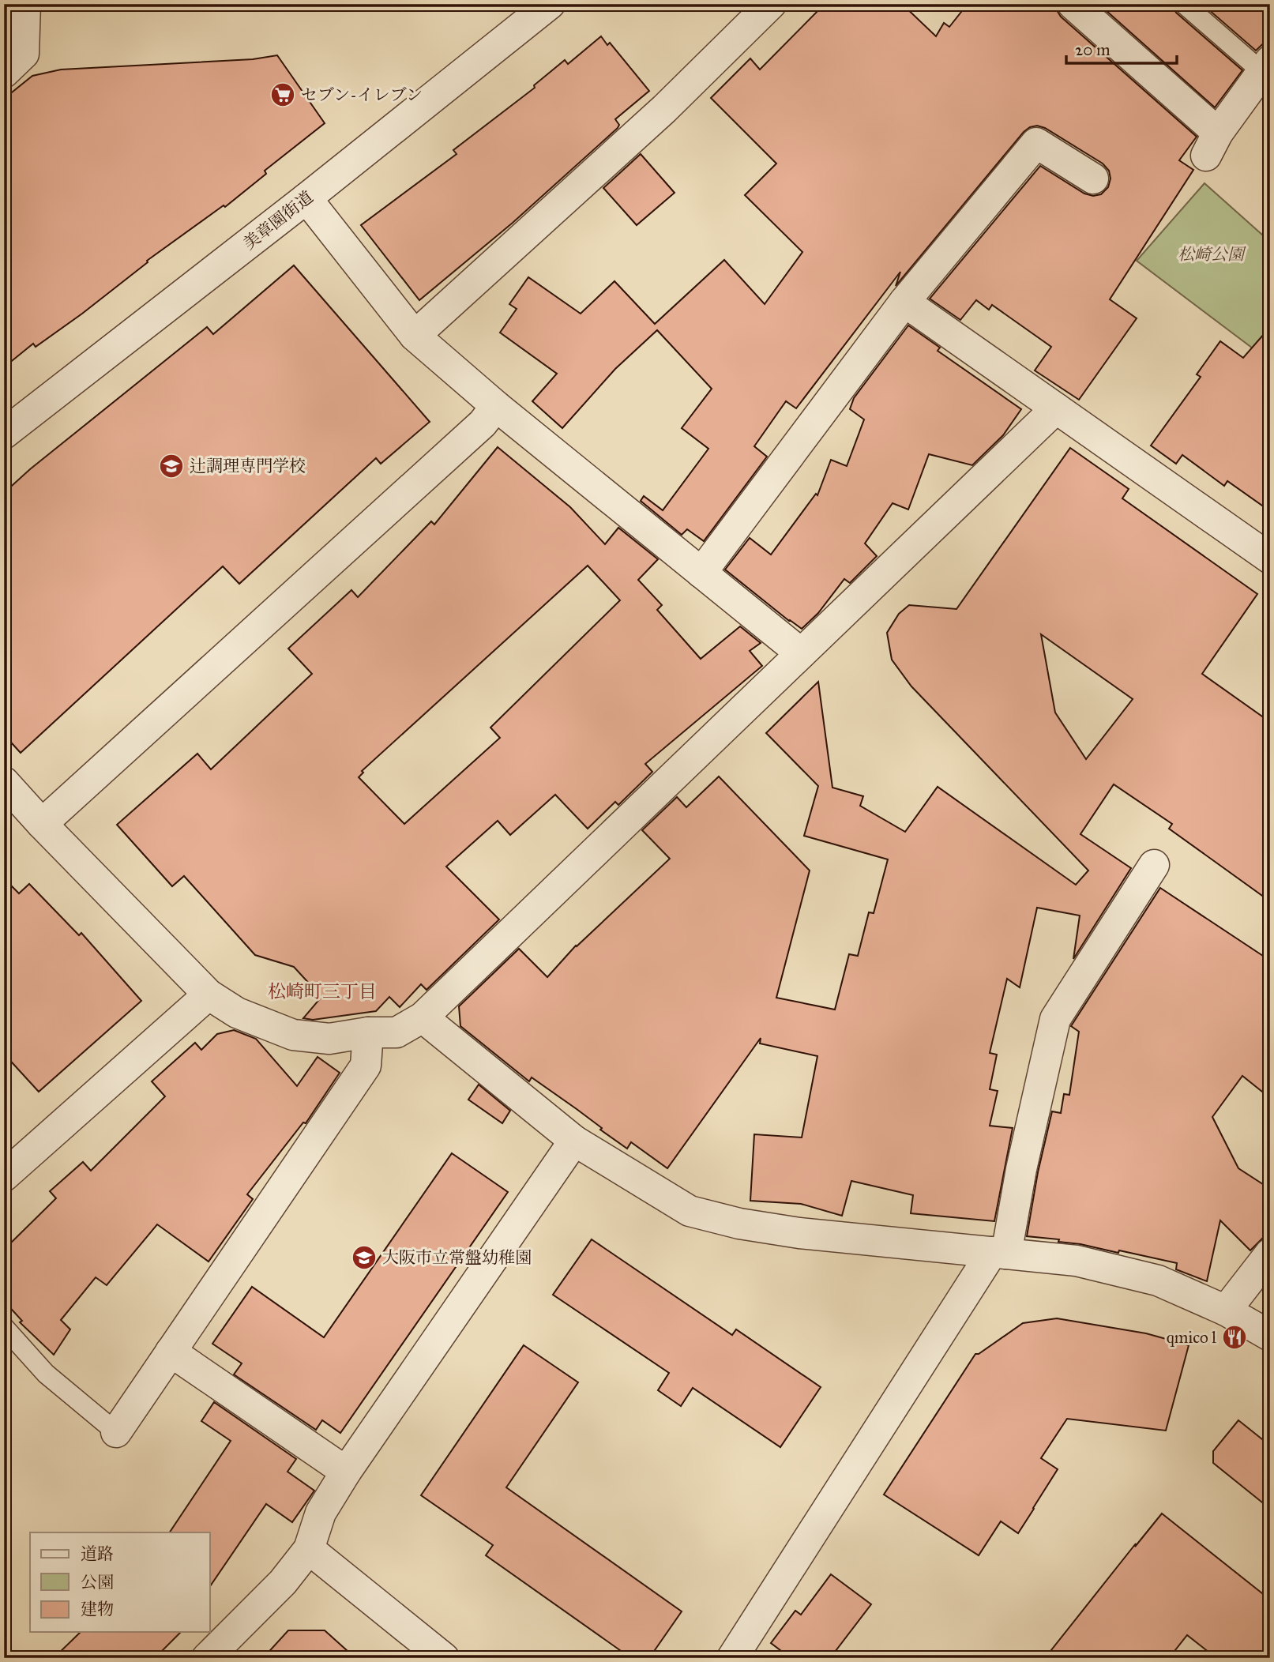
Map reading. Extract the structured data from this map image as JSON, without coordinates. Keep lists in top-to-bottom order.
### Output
{
  "streets": {
    "street": ["美章園街道"]
  },
  "districts": ["松崎町三丁目"],
  "parks": ["松崎公園"],
  "places": {
    "supermarket": ["セブン-イレブン"],
    "school or university": ["辻調理専門学校", "大阪市立常盤幼稚園"],
    "restaurant": ["qmico l"]
  },
  "legend": ["道路", "公園", "建物"],
  "scale_bar": "20 m"
}
